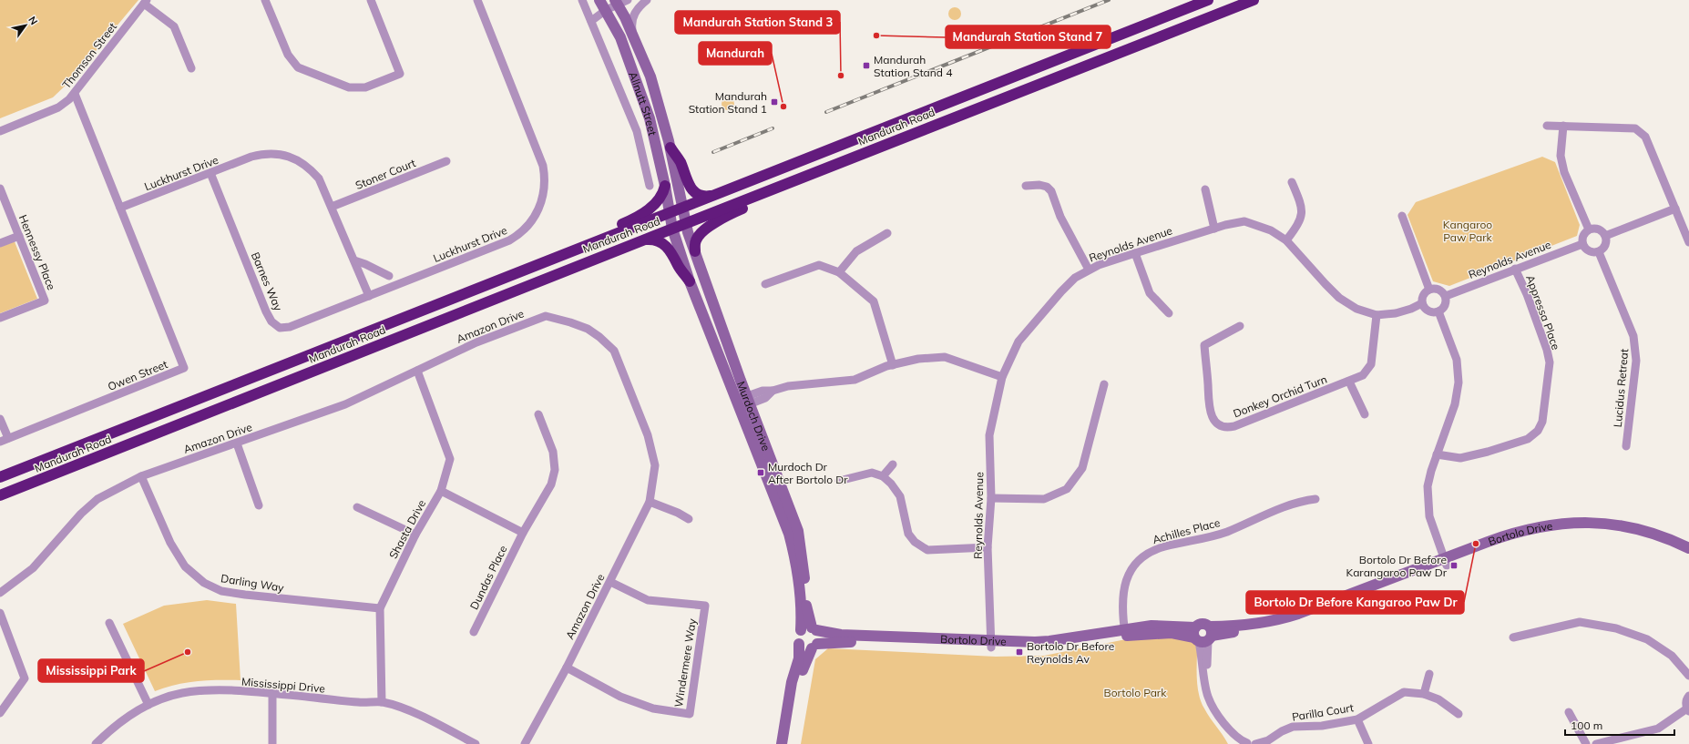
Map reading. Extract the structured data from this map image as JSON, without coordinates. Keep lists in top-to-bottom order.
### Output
{
  "streets": {
    "highway": ["Mandurah Road"],
    "main road": ["Allnutt Street", "Murdoch Drive", "Bortolo Drive"],
    "street": [
      "Thomson Street",
      "Luckhurst Drive",
      "Stoner Court",
      "Reynolds Avenue",
      "Hennessy Place",
      "Barnes Way",
      "Appressa Place",
      "Amazon Drive",
      "Owen Street",
      "Lucidus Retreat",
      "Donkey Orchid Turn",
      "Shasta Drive",
      "Achilles Place",
      "Dundas Place",
      "Darling Way",
      "Windermere Way",
      "Mississippi Drive",
      "Parilla Court"
    ]
  },
  "crossings": [
    ["Allnutt Street", "Mandurah Road"],
    ["Allnutt Street", "Murdoch Drive"],
    ["Mandurah Road", "Murdoch Drive"],
    ["Luckhurst Drive", "Stoner Court"],
    ["Luckhurst Drive", "Barnes Way"],
    ["Luckhurst Drive", "Owen Street"],
    ["Reynolds Avenue", "Appressa Place"],
    ["Reynolds Avenue", "Lucidus Retreat"],
    ["Reynolds Avenue", "Donkey Orchid Turn"],
    ["Reynolds Avenue", "Bortolo Drive"],
    ["Amazon Drive", "Shasta Drive"],
    ["Amazon Drive", "Darling Way"],
    ["Amazon Drive", "Windermere Way"],
    ["Murdoch Drive", "Bortolo Drive"],
    ["Shasta Drive", "Darling Way"],
    ["Shasta Drive", "Mississippi Drive"],
    ["Achilles Place", "Bortolo Drive"]
  ],
  "parks": ["Kangaroo Paw Park", "Bortolo Park"],
  "places": {
    "other": [
      "Mandurah Station Stand 7",
      "Mandurah Station Stand 3",
      "Mandurah",
      "Bortolo Dr Before Kangaroo Paw Dr",
      "Mississippi Park"
    ],
    "transit": [
      "Mandurah Station Stand 4",
      "Mandurah Station Stand 1",
      "Murdoch Dr After Bortolo Dr",
      "Bortolo Dr Before Karangaroo Paw Dr",
      "Bortolo Dr Before Reynolds Av"
    ]
  },
  "scale_bar": "100 m",
  "north": "top right"
}
